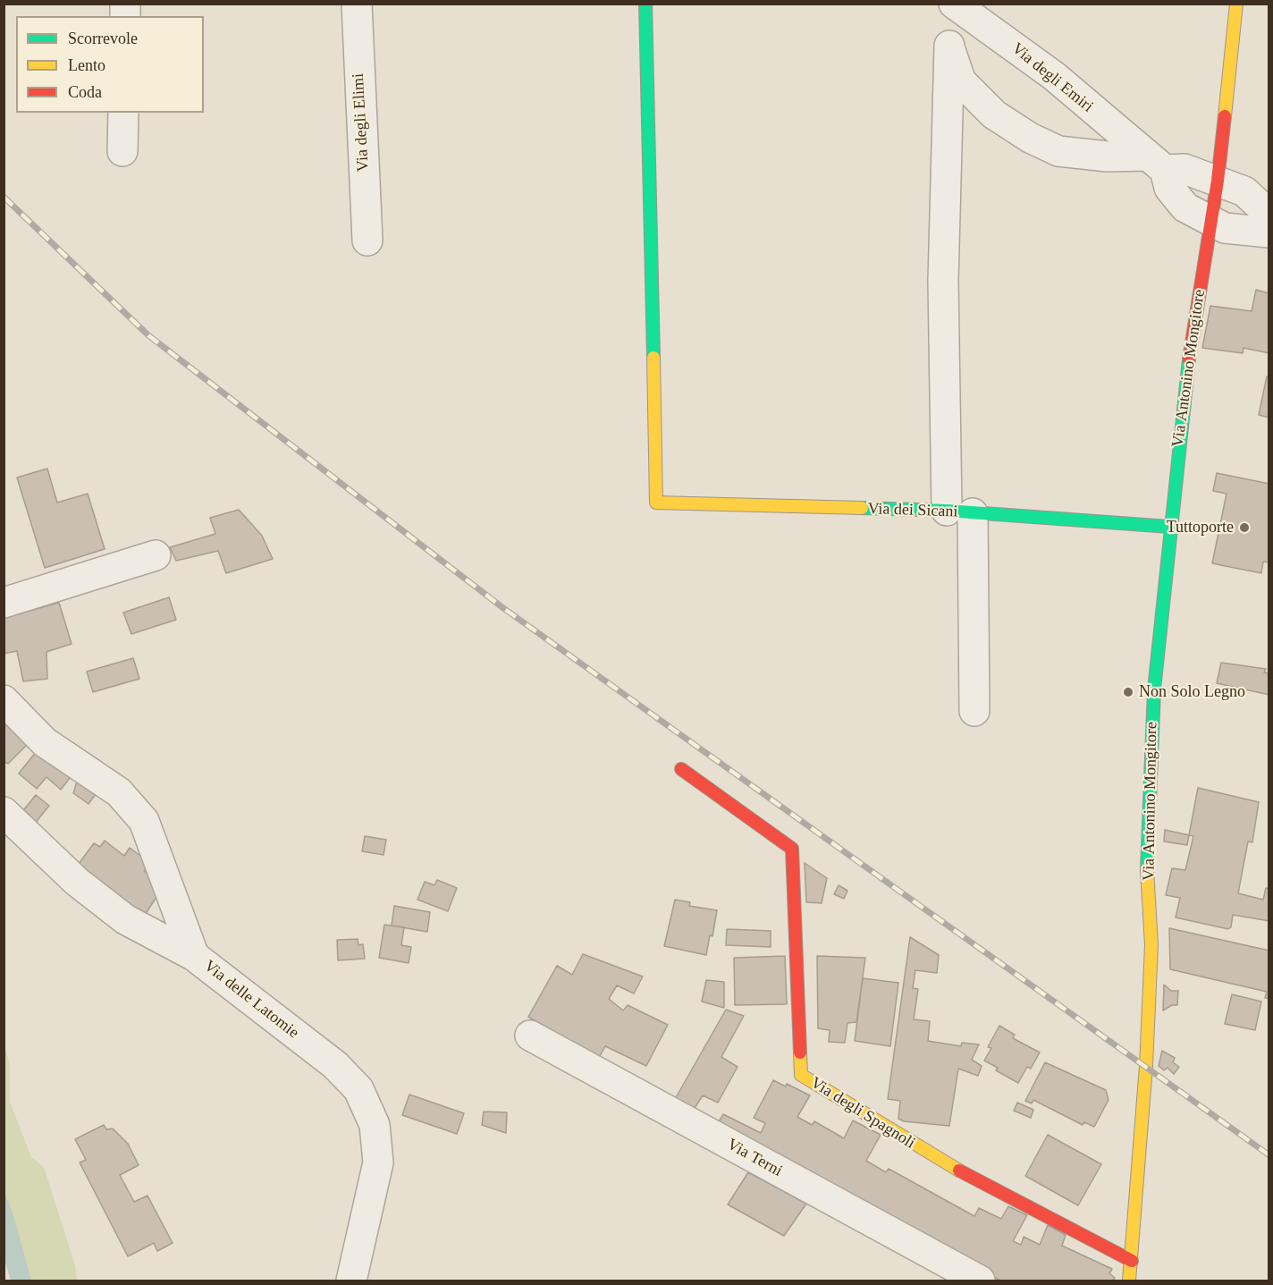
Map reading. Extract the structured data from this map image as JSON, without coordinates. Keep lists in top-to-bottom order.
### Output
{
  "streets": {
    "street": [
      "Via degli Emiri",
      "Via degli Elimi",
      "Via Antonino Mongitore",
      "Via dei Sicani",
      "Via delle Latomie",
      "Via degli Spagnoli",
      "Via Terni"
    ]
  },
  "crossings": [
    ["Via degli Emiri", "Via Antonino Mongitore"],
    ["Via Antonino Mongitore", "Via dei Sicani"],
    ["Via Antonino Mongitore", "Via degli Spagnoli"]
  ],
  "places": ["Tuttoporte", "Non Solo Legno"],
  "legend": ["Scorrevole", "Lento", "Coda"]
}
